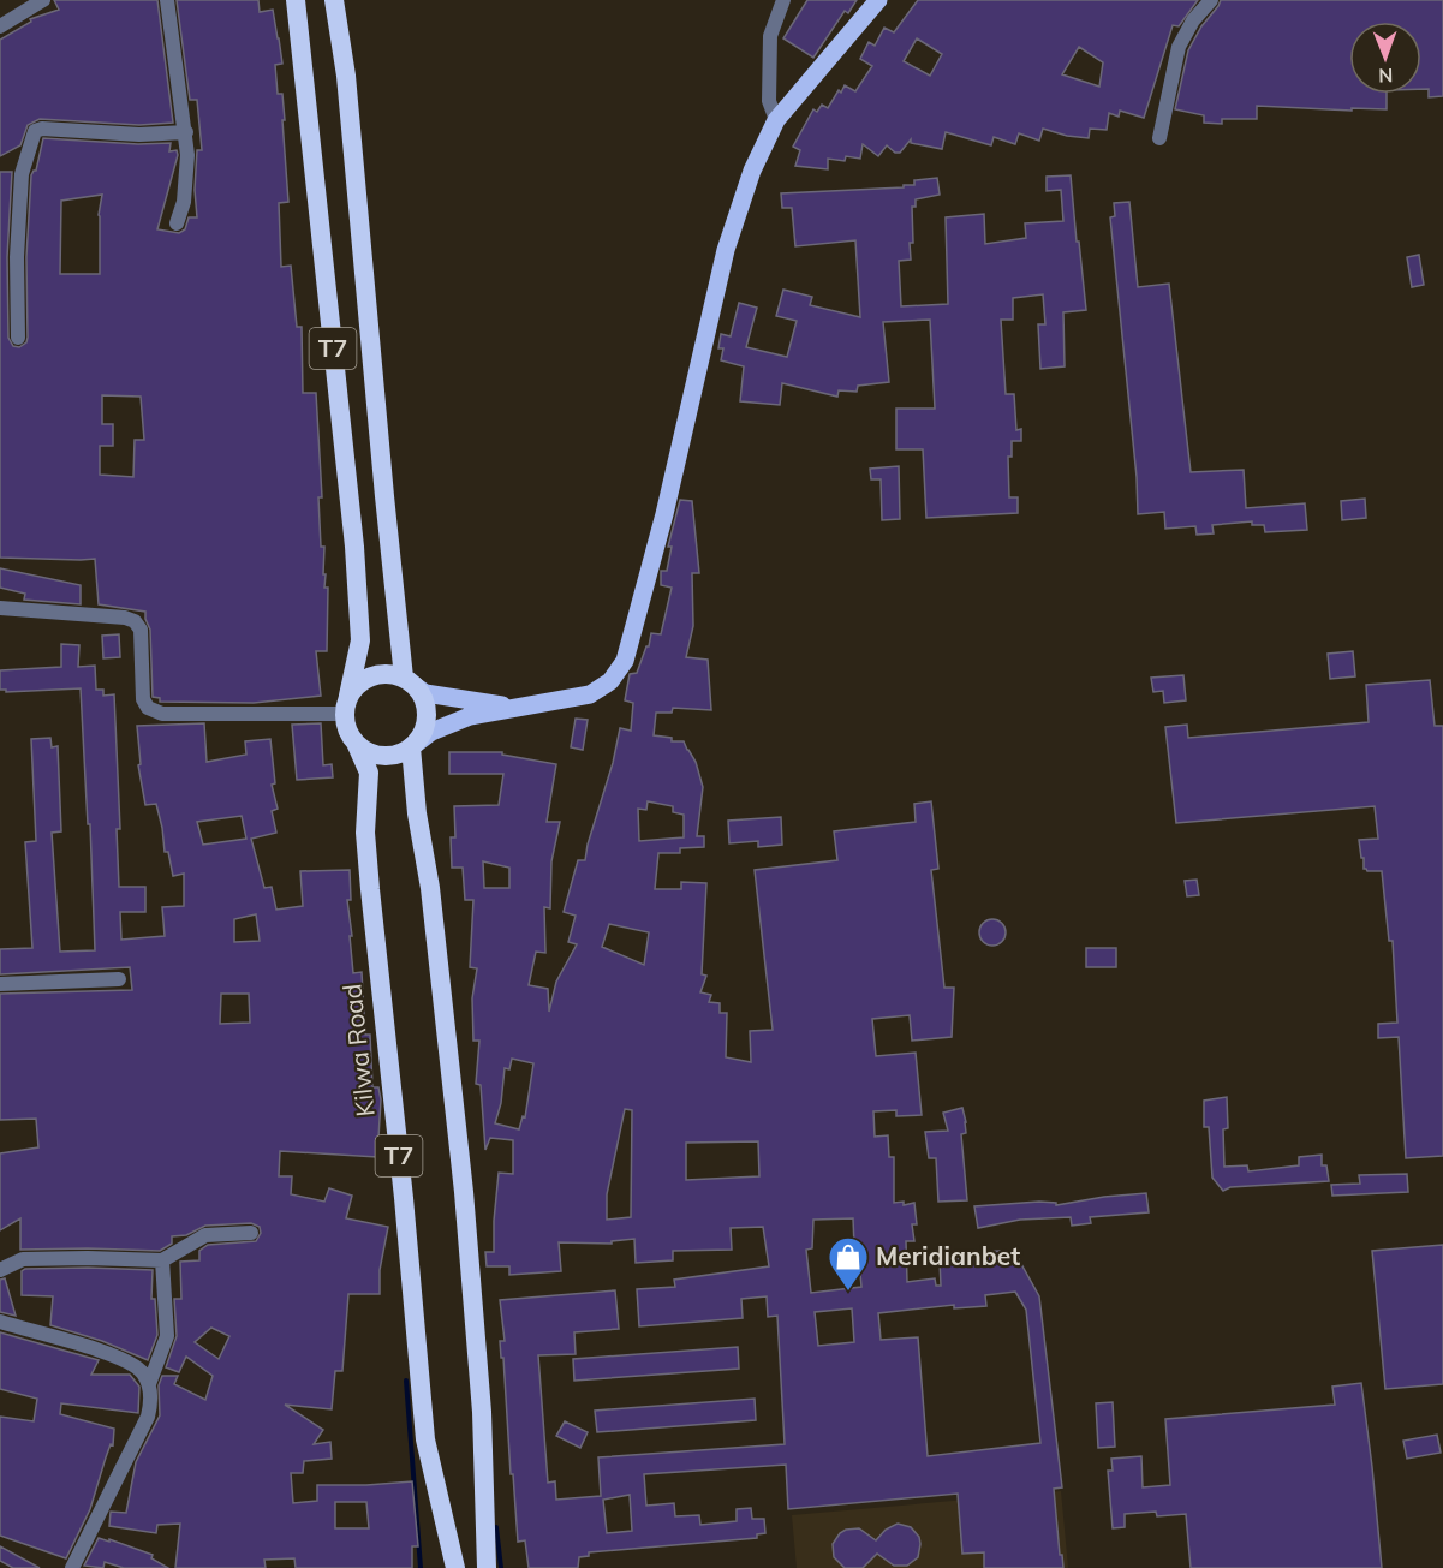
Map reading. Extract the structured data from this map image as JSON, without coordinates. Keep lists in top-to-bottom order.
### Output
{
  "streets": {
    "highway": ["T7", "Kilwa Road"]
  },
  "crossings": [
    ["T7", "Kilwa Road"]
  ],
  "places": {
    "shop": ["Meridianbet"]
  },
  "north": "bottom"
}
